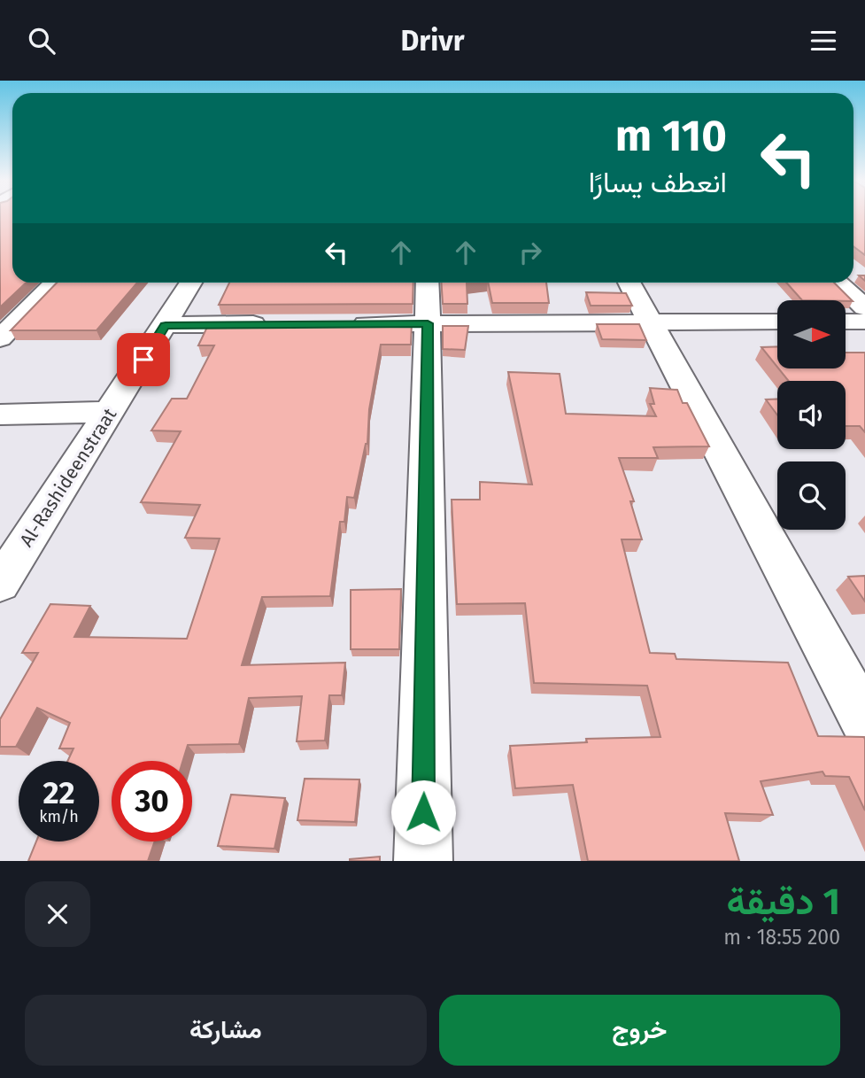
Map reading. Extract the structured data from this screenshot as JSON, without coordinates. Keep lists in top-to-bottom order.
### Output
{
  "streets": {
    "street": ["Al-Rashideenstraat"]
  },
  "north": "right",
  "page": {
    "header": "Drivr",
    "turn": ["110 m", "انعطف يسارًا"],
    "speed": "22 km/h",
    "limit": "30",
    "heading": ["1 دقيقة", "200 m · 18:55"],
    "buttons": ["خروج", "مشاركة"]
  }
}
